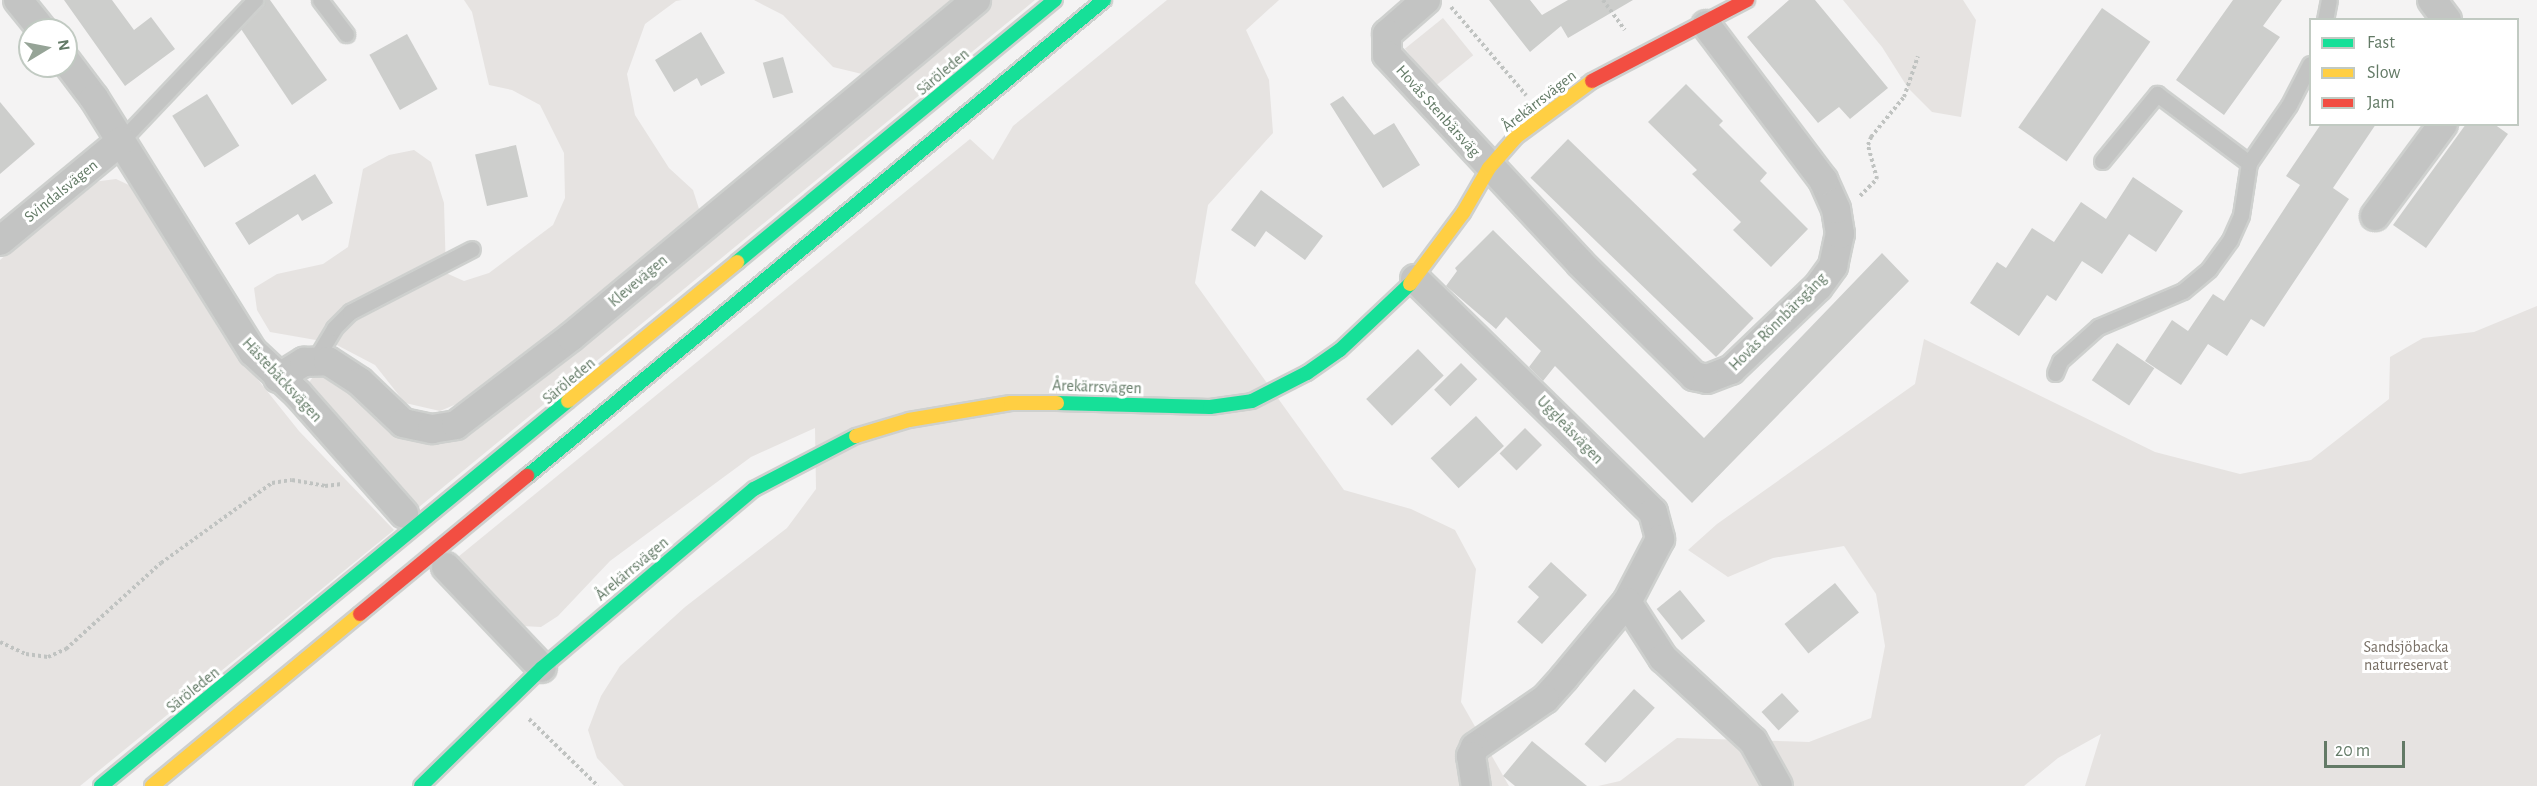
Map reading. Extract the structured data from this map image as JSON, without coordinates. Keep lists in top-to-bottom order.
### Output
{
  "streets": {
    "main road": ["Säröleden", "Årekärrsvägen"],
    "street": [
      "Hovås Stenbärsväg",
      "Svindalsvägen",
      "Klevevägen",
      "Hovås Rönnbärsgång",
      "Hästebäcksvägen",
      "Uggleåsvägen"
    ]
  },
  "crossings": [
    ["Årekärrsvägen", "Hovås Stenbärsväg"],
    ["Årekärrsvägen", "Hovås Rönnbärsgång"],
    ["Årekärrsvägen", "Uggleåsvägen"],
    ["Hovås Stenbärsväg", "Hovås Rönnbärsgång"],
    ["Svindalsvägen", "Hästebäcksvägen"]
  ],
  "parks": ["Sandsjöbacka naturreservat"],
  "legend": ["Fast", "Slow", "Jam"],
  "scale_bar": "20 m",
  "north": "right"
}
